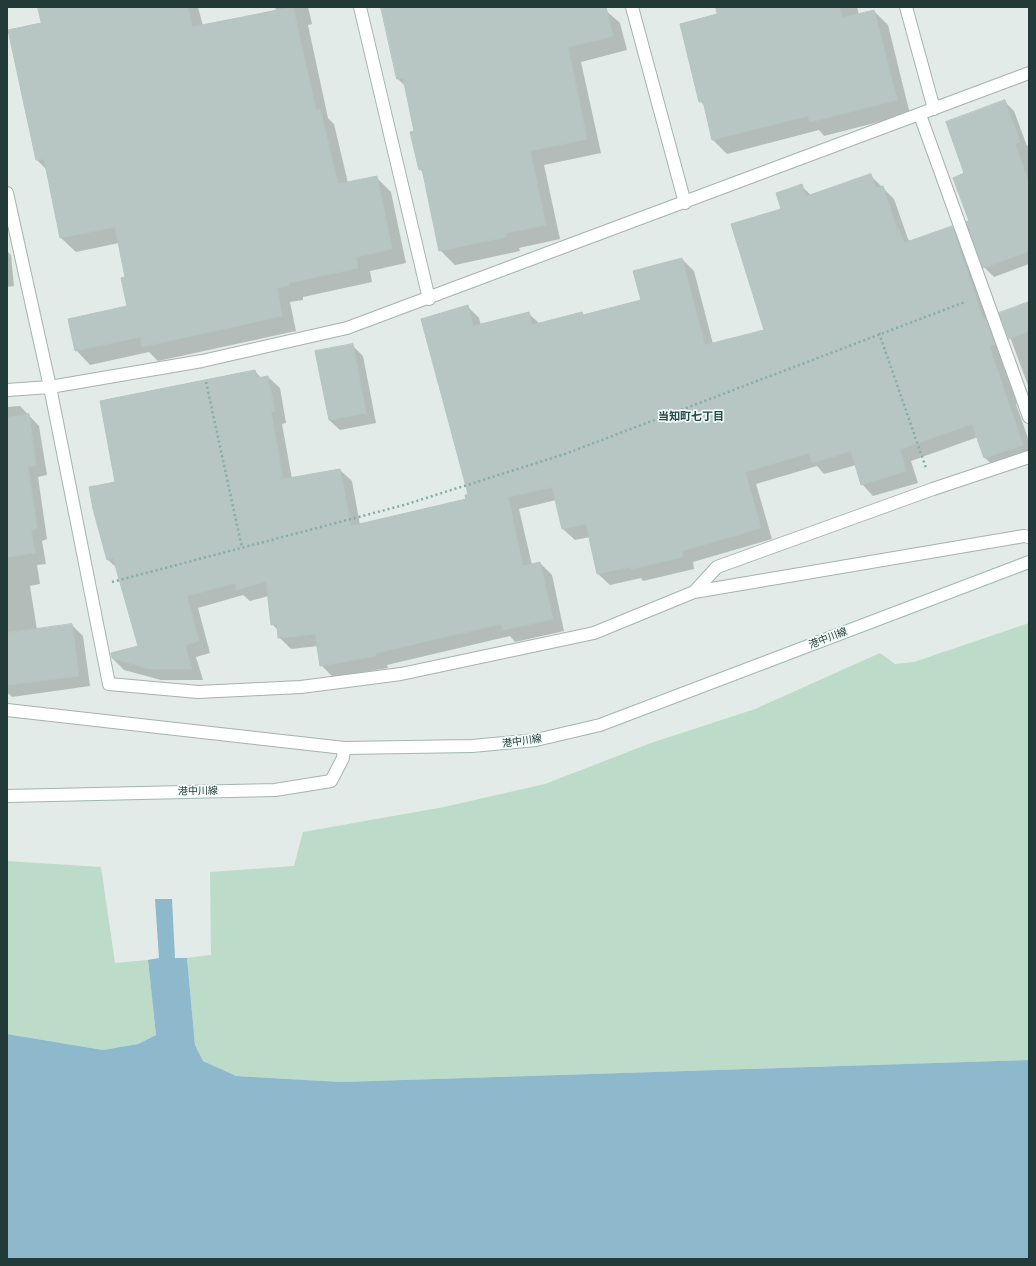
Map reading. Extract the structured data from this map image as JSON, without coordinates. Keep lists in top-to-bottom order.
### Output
{
  "streets": {
    "street": ["港中川線"]
  },
  "districts": ["当知町七丁目"]
}
